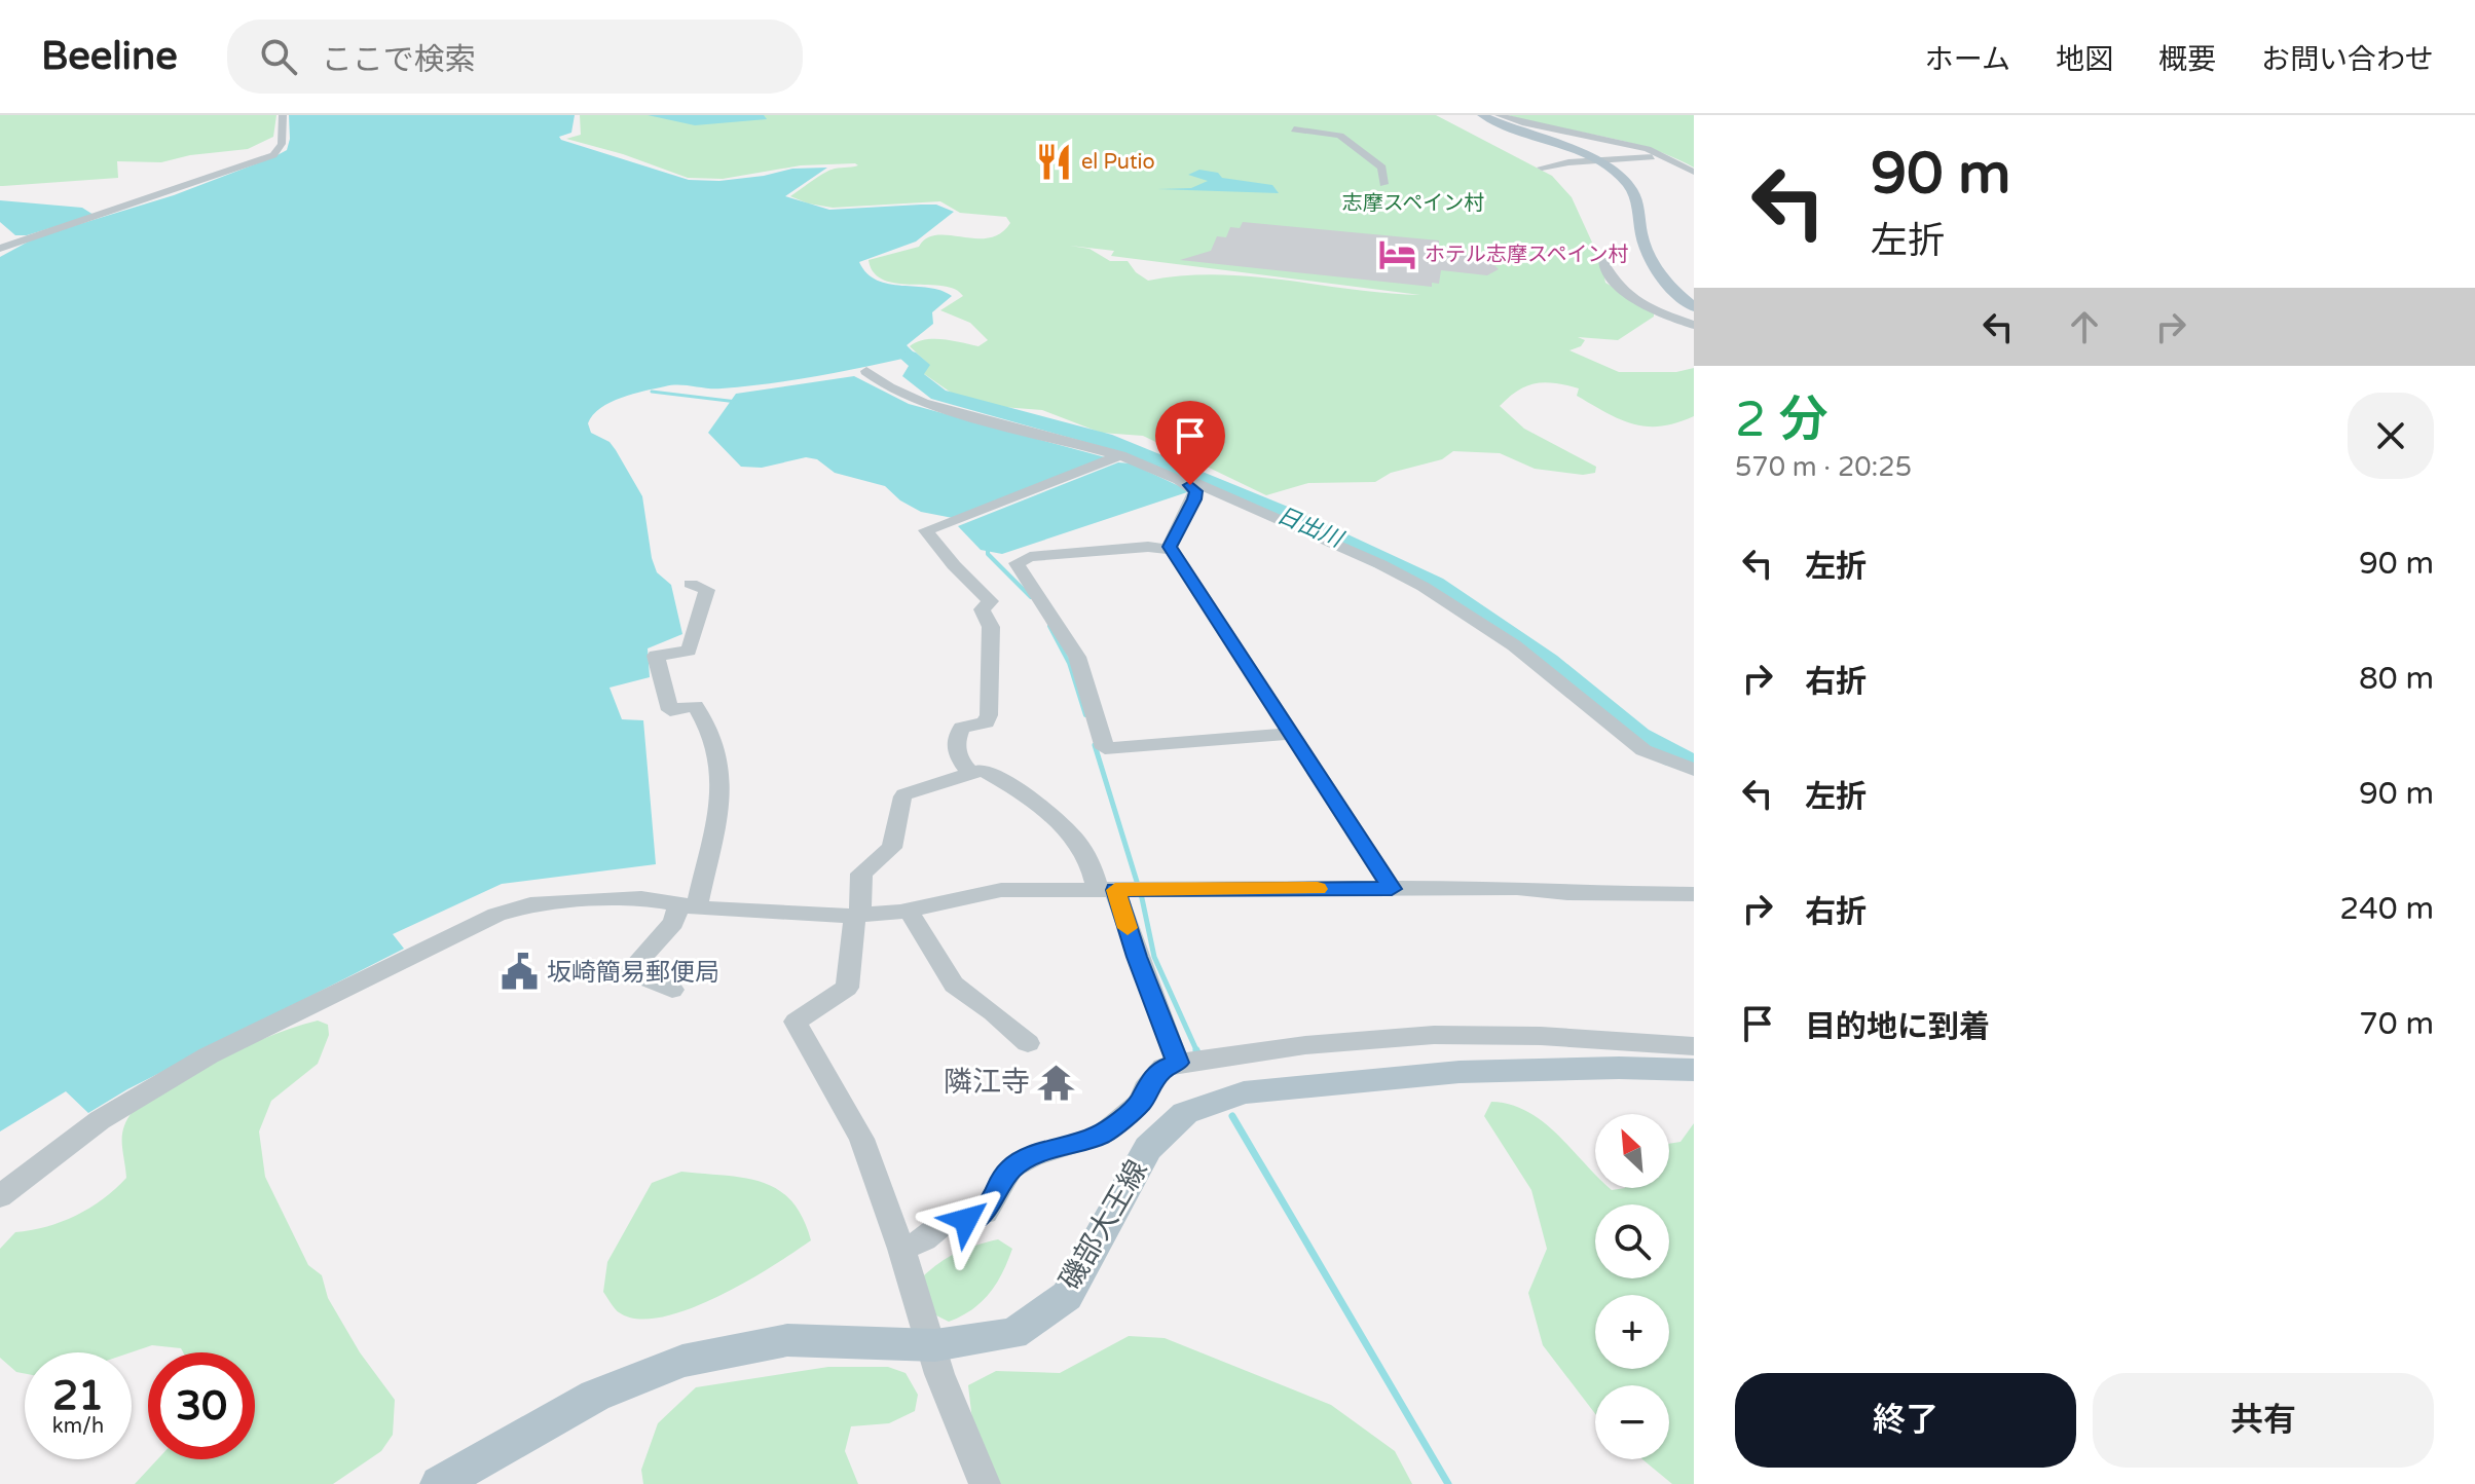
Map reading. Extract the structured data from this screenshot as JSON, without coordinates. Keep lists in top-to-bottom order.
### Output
{
  "streets": {
    "main road": ["磯部大王線"]
  },
  "water": ["日出川"],
  "parks": ["志摩スペイン村"],
  "places": {
    "restaurant": ["el Putio"],
    "hotel": ["ホテル志摩スペイン村"],
    "public building": ["坂崎簡易郵便局"],
    "temple": ["隣江寺"]
  },
  "north": "top left",
  "page": {
    "header": "Beeline",
    "search": "ここで検索",
    "nav": [
      "ホーム",
      "地図",
      "概要",
      "お問い合わせ"
    ],
    "turn": ["90 m", "左折"],
    "heading": ["2 分", "570 m · 20:25"],
    "list": [
      {
        "name": "左折",
        "value": "90 m"
      },
      {
        "name": "右折",
        "value": "80 m"
      },
      {
        "name": "左折",
        "value": "90 m"
      },
      {
        "name": "右折",
        "value": "240 m"
      },
      {
        "name": "目的地に到着",
        "value": "70 m"
      }
    ],
    "map_buttons": ["+", "−"],
    "speed": "21 km/h",
    "limit": "30",
    "buttons": ["終了", "共有"]
  }
}
